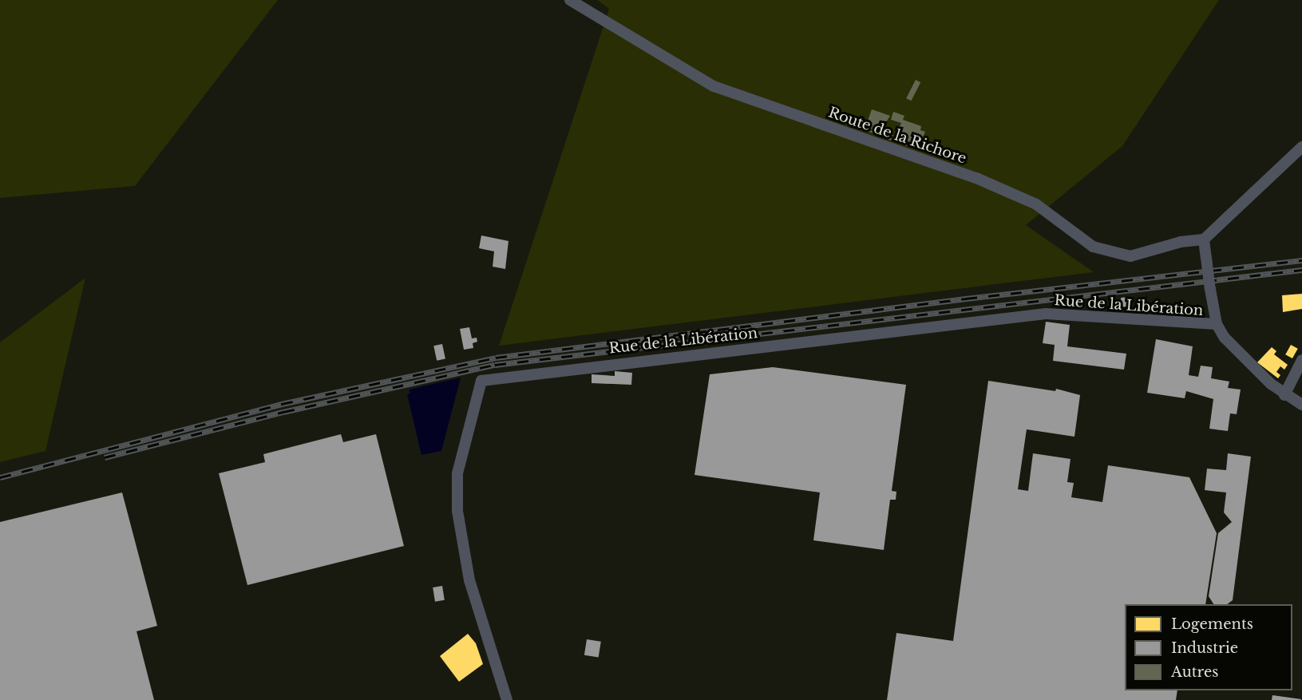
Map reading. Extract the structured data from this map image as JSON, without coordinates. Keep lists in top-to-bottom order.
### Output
{
  "streets": {
    "street": ["Route de la Richore", "Rue de la Libération"]
  },
  "legend": ["Logements", "Industrie", "Autres"]
}
